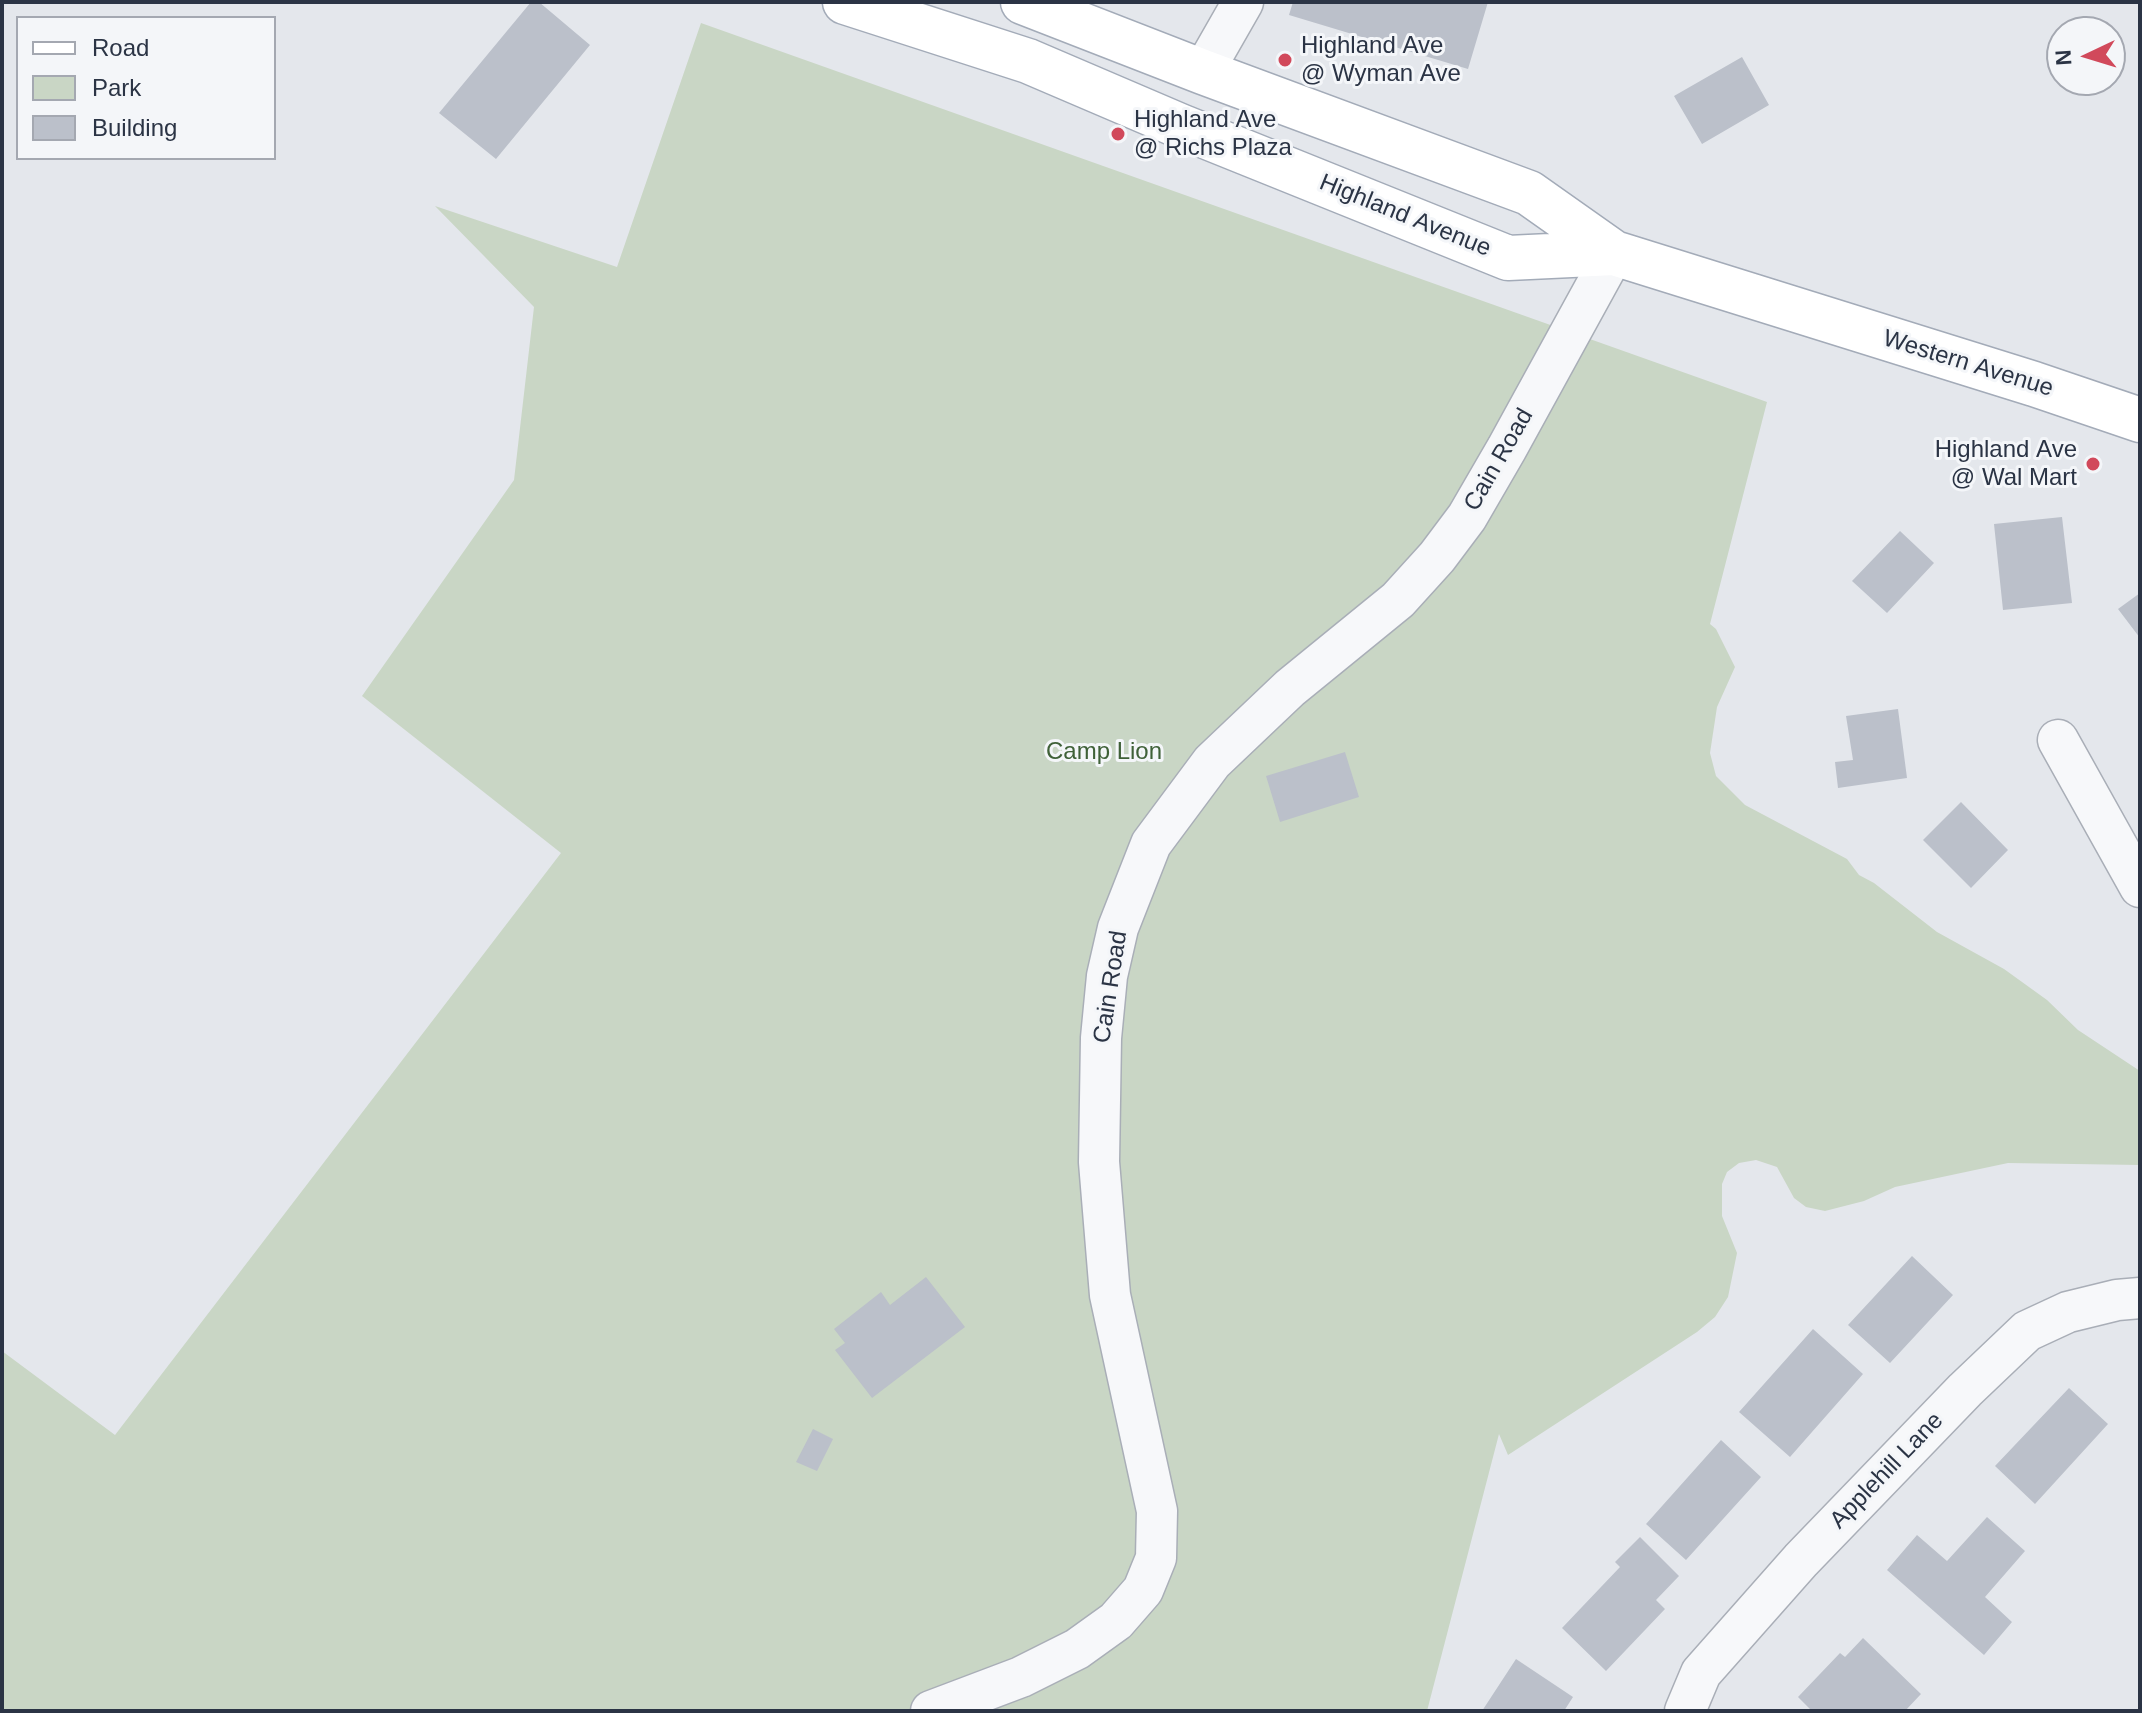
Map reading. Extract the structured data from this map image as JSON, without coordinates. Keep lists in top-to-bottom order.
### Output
{
  "streets": {
    "main road": ["Highland Avenue", "Western Avenue"],
    "street": ["Cain Road", "Applehill Lane"]
  },
  "crossings": [
    ["Highland Avenue", "Western Avenue"],
    ["Highland Avenue", "Cain Road"]
  ],
  "parks": ["Camp Lion"],
  "places": ["Highland Ave @ Wyman Ave", "Highland Ave @ Richs Plaza", "Highland Ave @ Wal Mart"],
  "legend": ["Road", "Park", "Building"],
  "north": "left"
}
